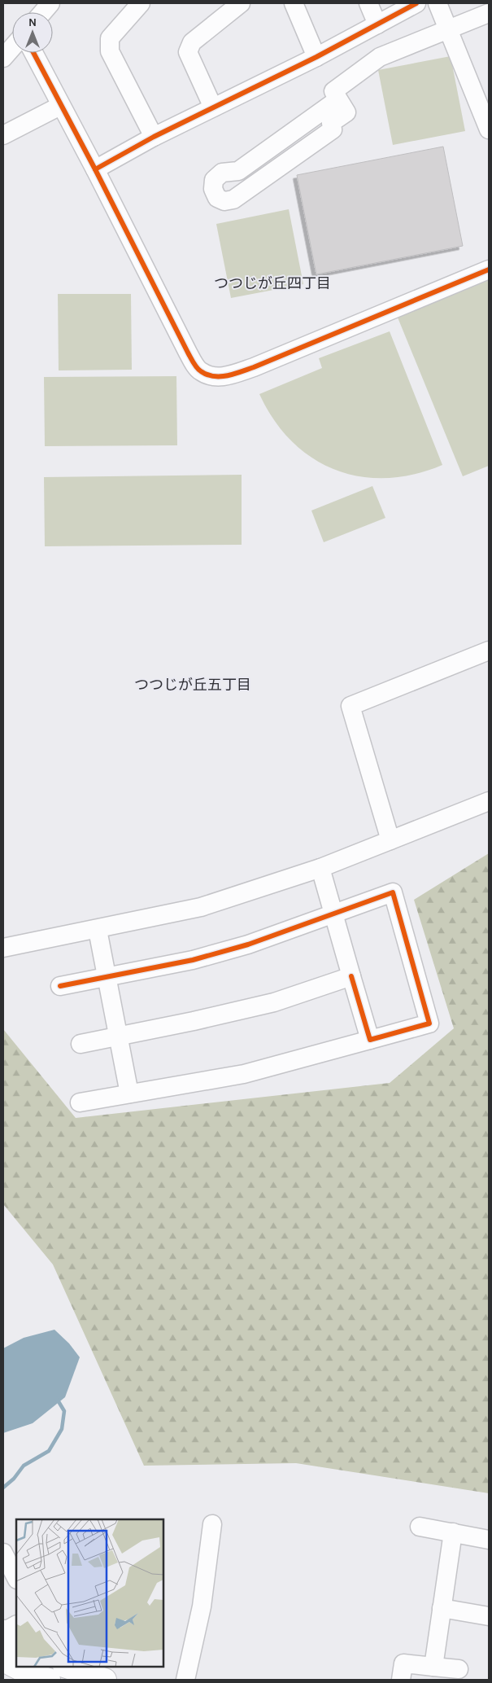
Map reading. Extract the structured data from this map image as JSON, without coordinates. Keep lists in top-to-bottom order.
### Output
{
  "districts": ["つつじが丘四丁目", "つつじが丘五丁目"],
  "north": "top"
}
